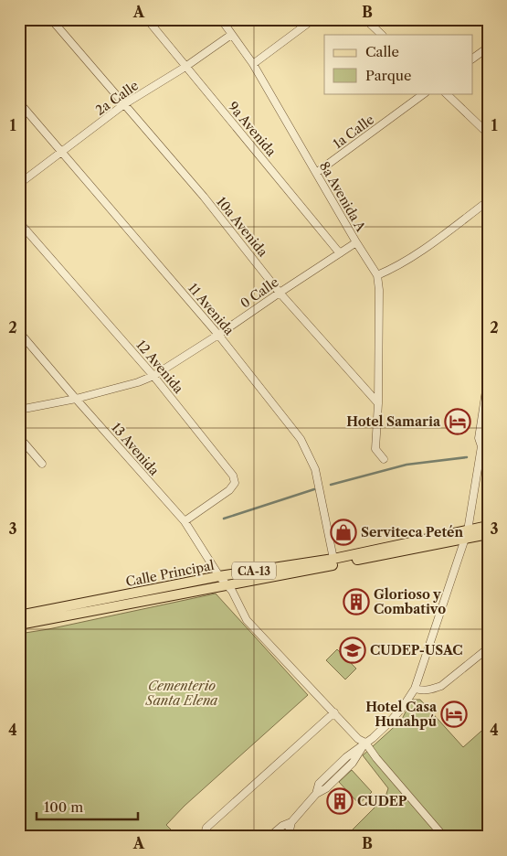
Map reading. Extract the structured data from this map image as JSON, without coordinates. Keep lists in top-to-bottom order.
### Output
{
  "streets": {
    "main road": ["CA-13", "Calle Principal"],
    "street": [
      "2a Calle",
      "9a Avenida",
      "1a Calle",
      "8a Avenida A",
      "10a Avenida",
      "0 Calle",
      "11 Avenida",
      "12 Avenida",
      "13 Avenida"
    ]
  },
  "crossings": [
    ["2a Calle", "9a Avenida"],
    ["2a Calle", "8a Avenida A"],
    ["2a Calle", "10a Avenida"],
    ["2a Calle", "11 Avenida"],
    ["9a Avenida", "0 Calle"],
    ["1a Calle", "8a Avenida A"],
    ["8a Avenida A", "10a Avenida"],
    ["8a Avenida A", "0 Calle"],
    ["10a Avenida", "0 Calle"],
    ["0 Calle", "11 Avenida"],
    ["0 Calle", "12 Avenida"],
    ["0 Calle", "13 Avenida"],
    ["11 Avenida", "Calle Principal"],
    ["12 Avenida", "13 Avenida"],
    ["13 Avenida", "Calle Principal"]
  ],
  "parks": ["Cementerio Santa Elena"],
  "places": {
    "hotel": ["Hotel Samaria", "Hotel Casa Hunahpú"],
    "shop": ["Serviteca Petén"],
    "building": ["Glorioso y Combativo", "CUDEP"],
    "school or university": ["CUDEP-USAC"]
  },
  "legend": ["Calle", "Parque"],
  "scale_bar": "100 m",
  "grid": {
    "columns": ["A", "B"],
    "rows": [
      "1",
      "2",
      "3",
      "4"
    ]
  }
}
